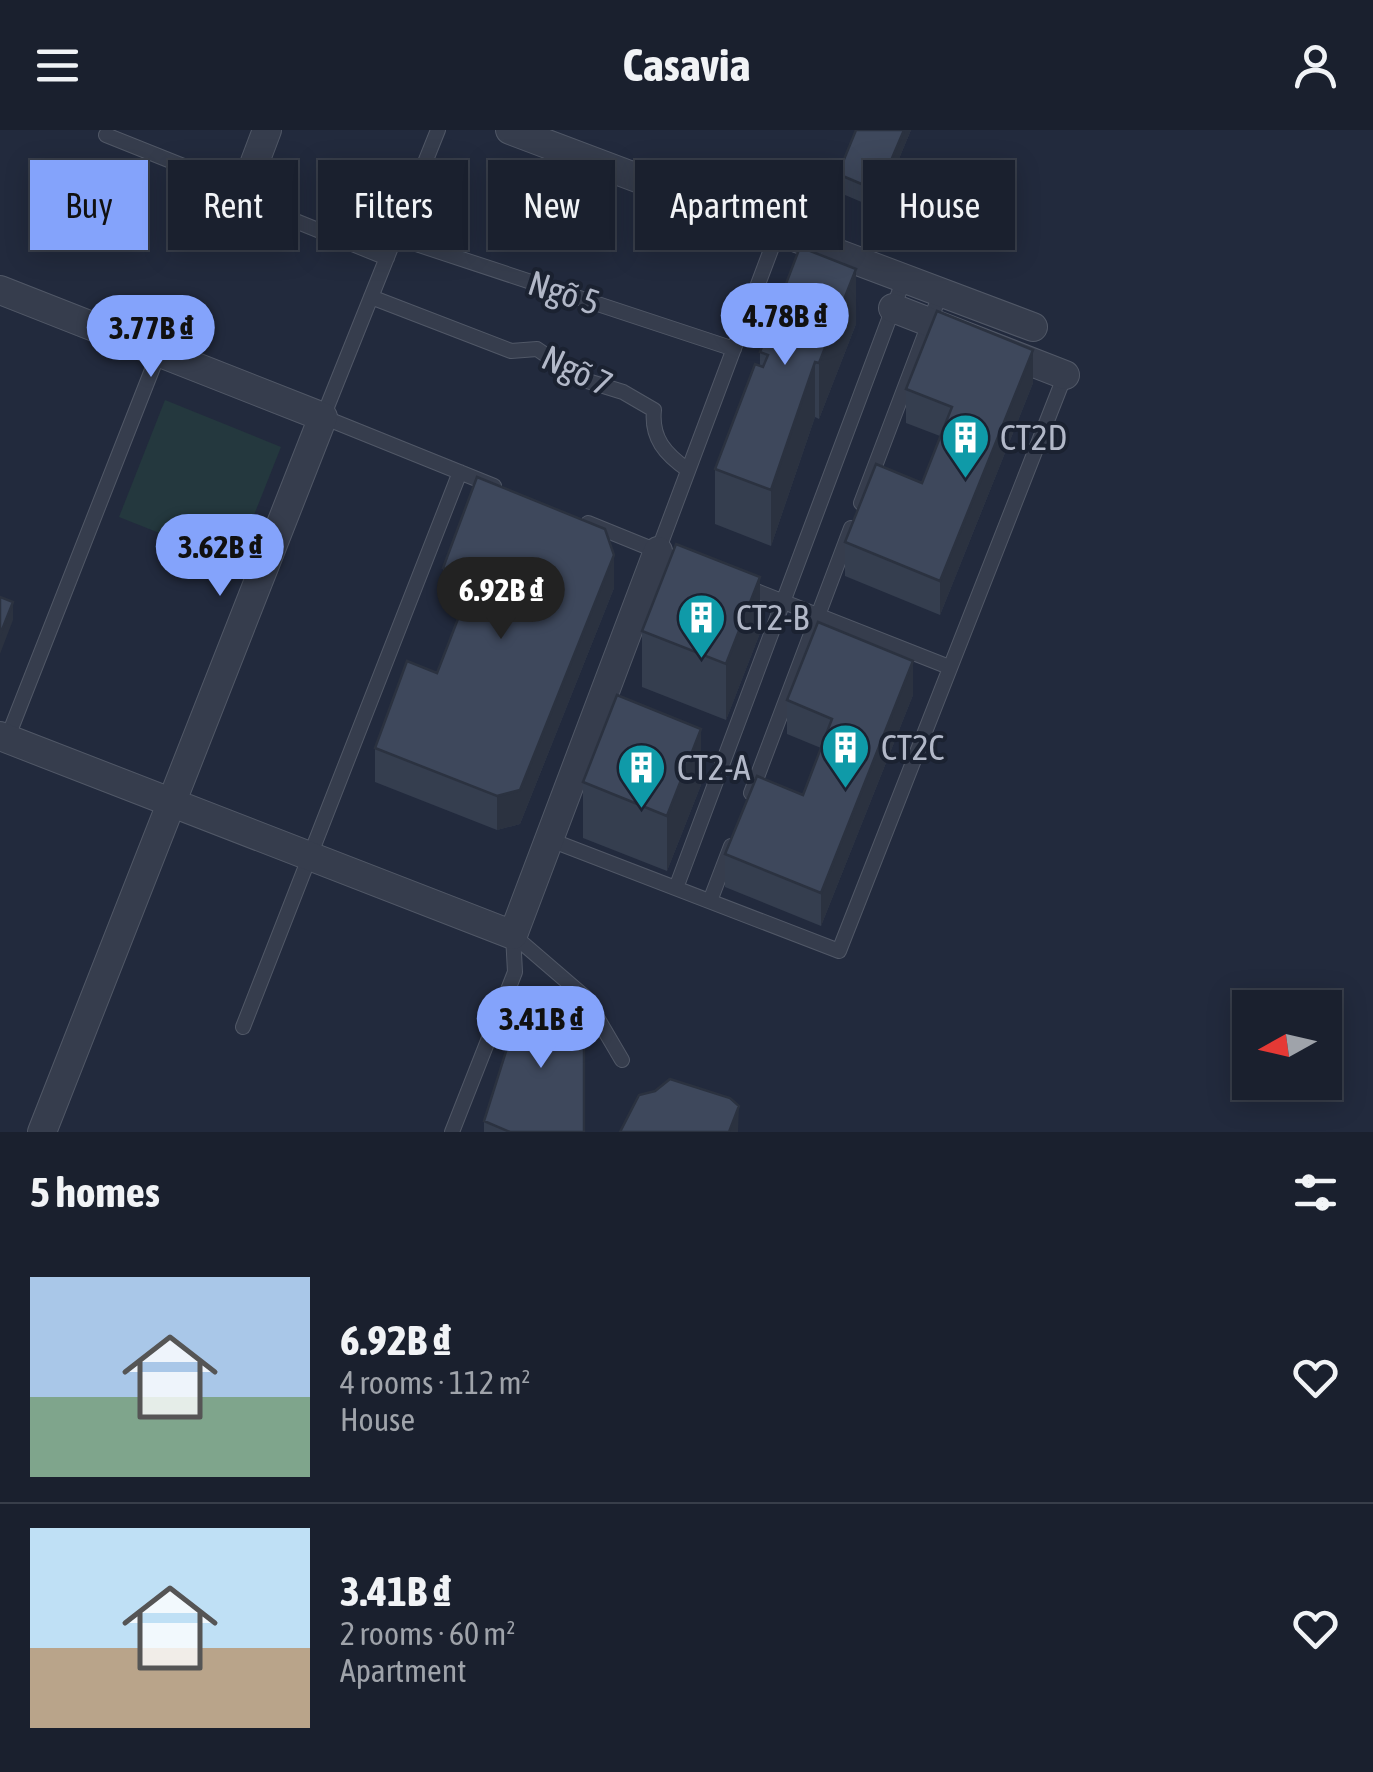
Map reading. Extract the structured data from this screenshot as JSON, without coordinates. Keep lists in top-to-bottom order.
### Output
{
  "streets": {
    "lane": ["Ngõ 5", "Ngõ 7"]
  },
  "places": {
    "building": [
      "CT2D",
      "CT2-B",
      "CT2C",
      "CT2-A"
    ]
  },
  "north": "left",
  "page": {
    "header": "Casavia",
    "chip": [
      "Buy",
      "Rent",
      "Filters",
      "New",
      "Apartment",
      "House"
    ],
    "price": [
      "4.78B ₫",
      "3.77B ₫",
      "3.62B ₫",
      "6.92B ₫",
      "3.41B ₫"
    ],
    "heading": "5 homes",
    "list": [
      {
        "name": "6.92B ₫",
        "note": "4 rooms · 112 m² · House"
      },
      {
        "name": "3.41B ₫",
        "note": "2 rooms · 60 m² · Apartment"
      }
    ]
  }
}
